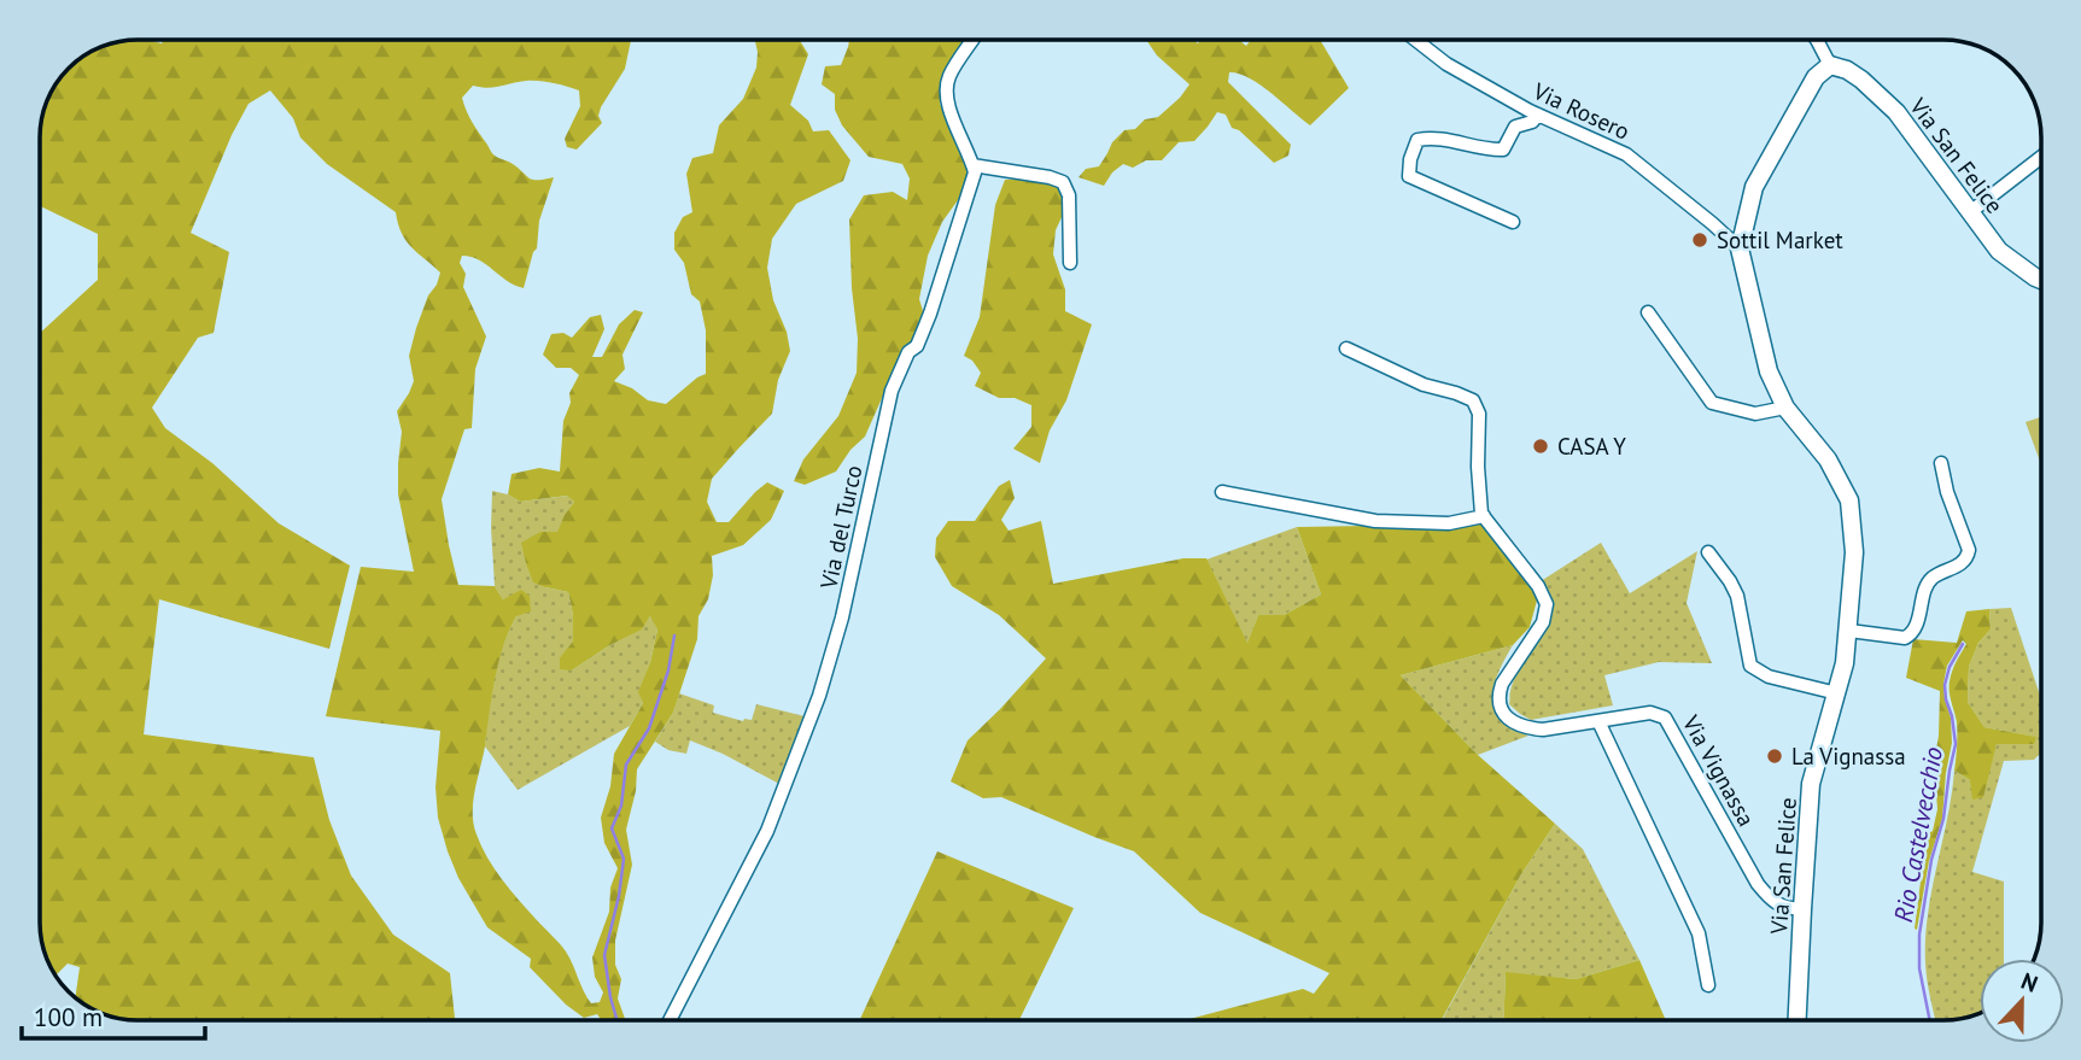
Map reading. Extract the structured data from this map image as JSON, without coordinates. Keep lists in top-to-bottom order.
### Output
{
  "streets": {
    "street": [
      "Via Rosero",
      "Via San Felice",
      "Via del Turco",
      "Via Vignassa"
    ]
  },
  "crossings": [
    ["Via Rosero", "Via San Felice"],
    ["Via San Felice", "Via Vignassa"]
  ],
  "water": ["Rio Castelvecchio"],
  "places": ["Sottil Market", "CASA Y", "La Vignassa"],
  "scale_bar": "100 m",
  "north": "top"
}
